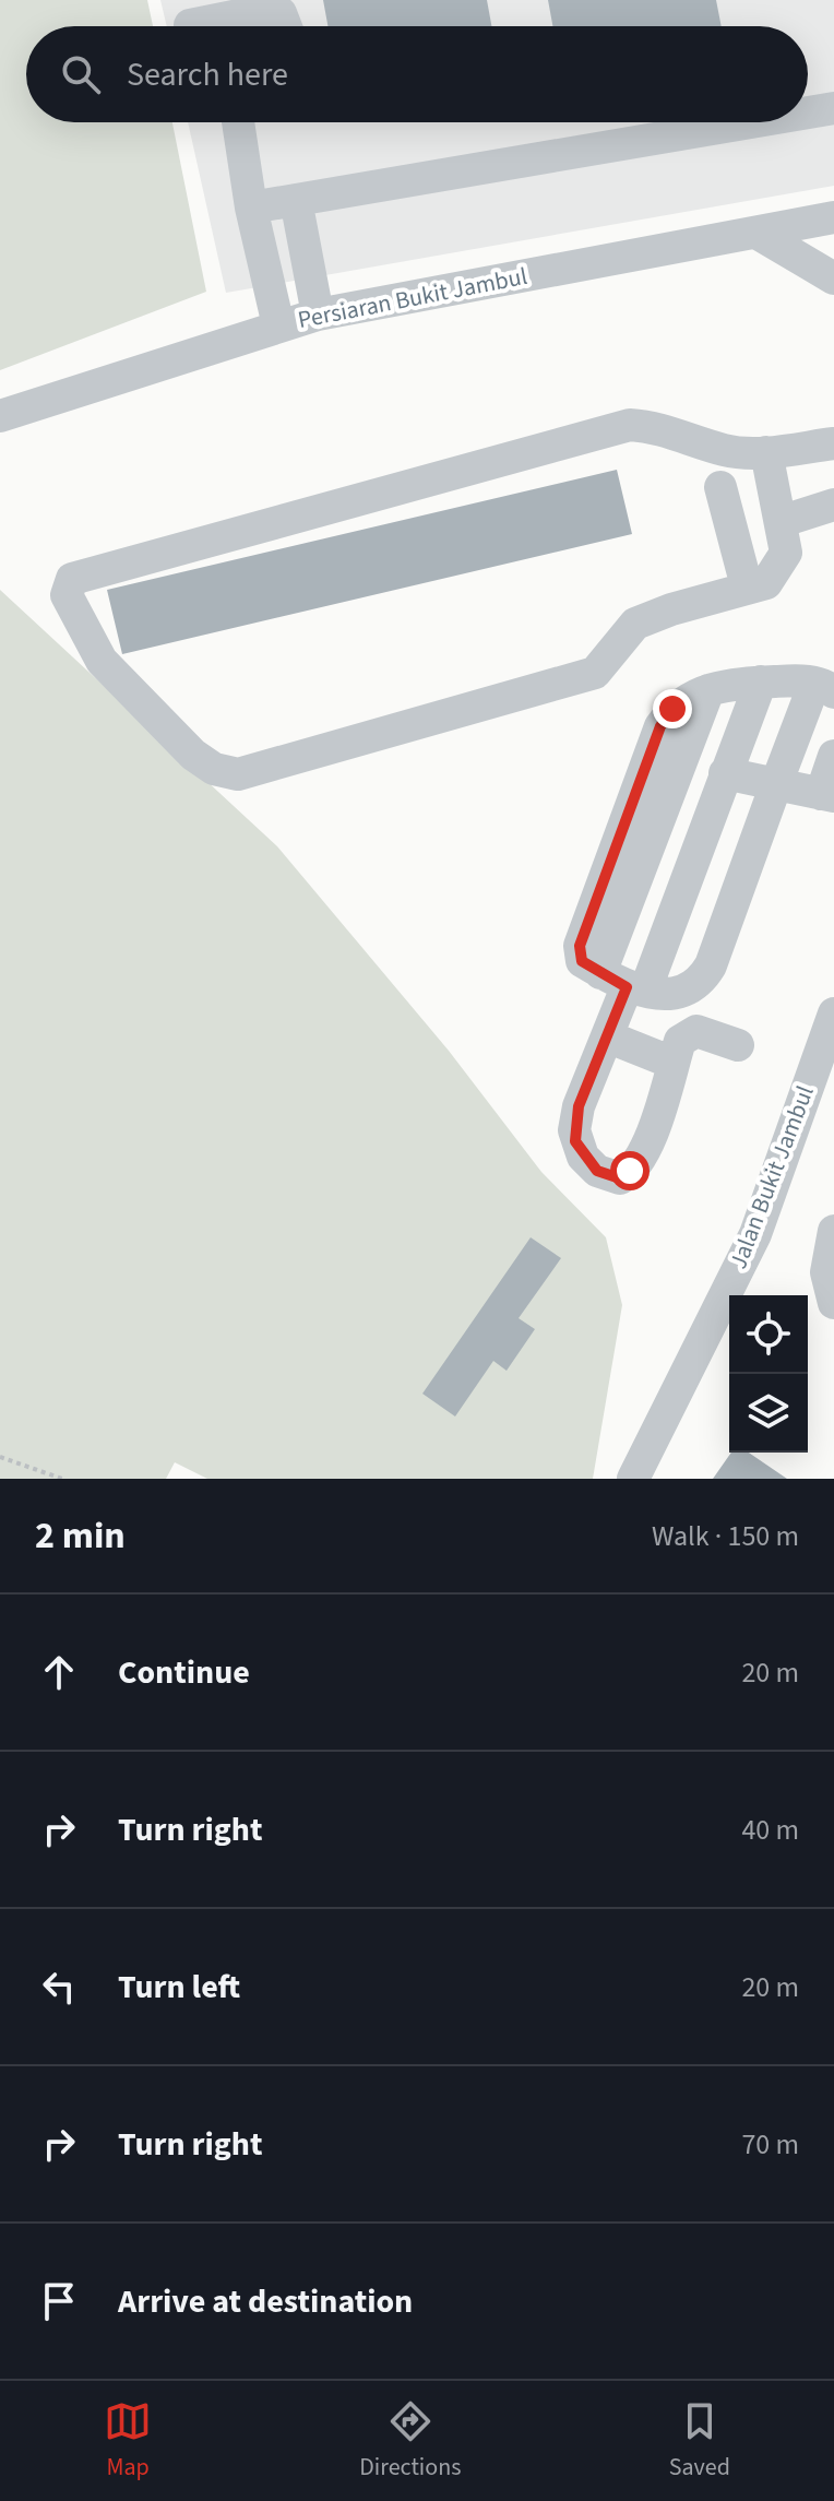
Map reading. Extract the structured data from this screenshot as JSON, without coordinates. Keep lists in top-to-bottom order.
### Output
{
  "streets": {
    "street": ["Persiaran Bukit Jambul", "Jalan Bukit Jambul"]
  },
  "page": {
    "search": "Search here",
    "heading": ["2 min", "Walk · 150 m"],
    "list": [
      ["Continue", "20 m"],
      ["Turn right", "40 m"],
      ["Turn left", "20 m"],
      ["Turn right", "70 m"],
      "Arrive at destination"
    ],
    "nav": ["Map", "Directions", "Saved"]
  }
}
